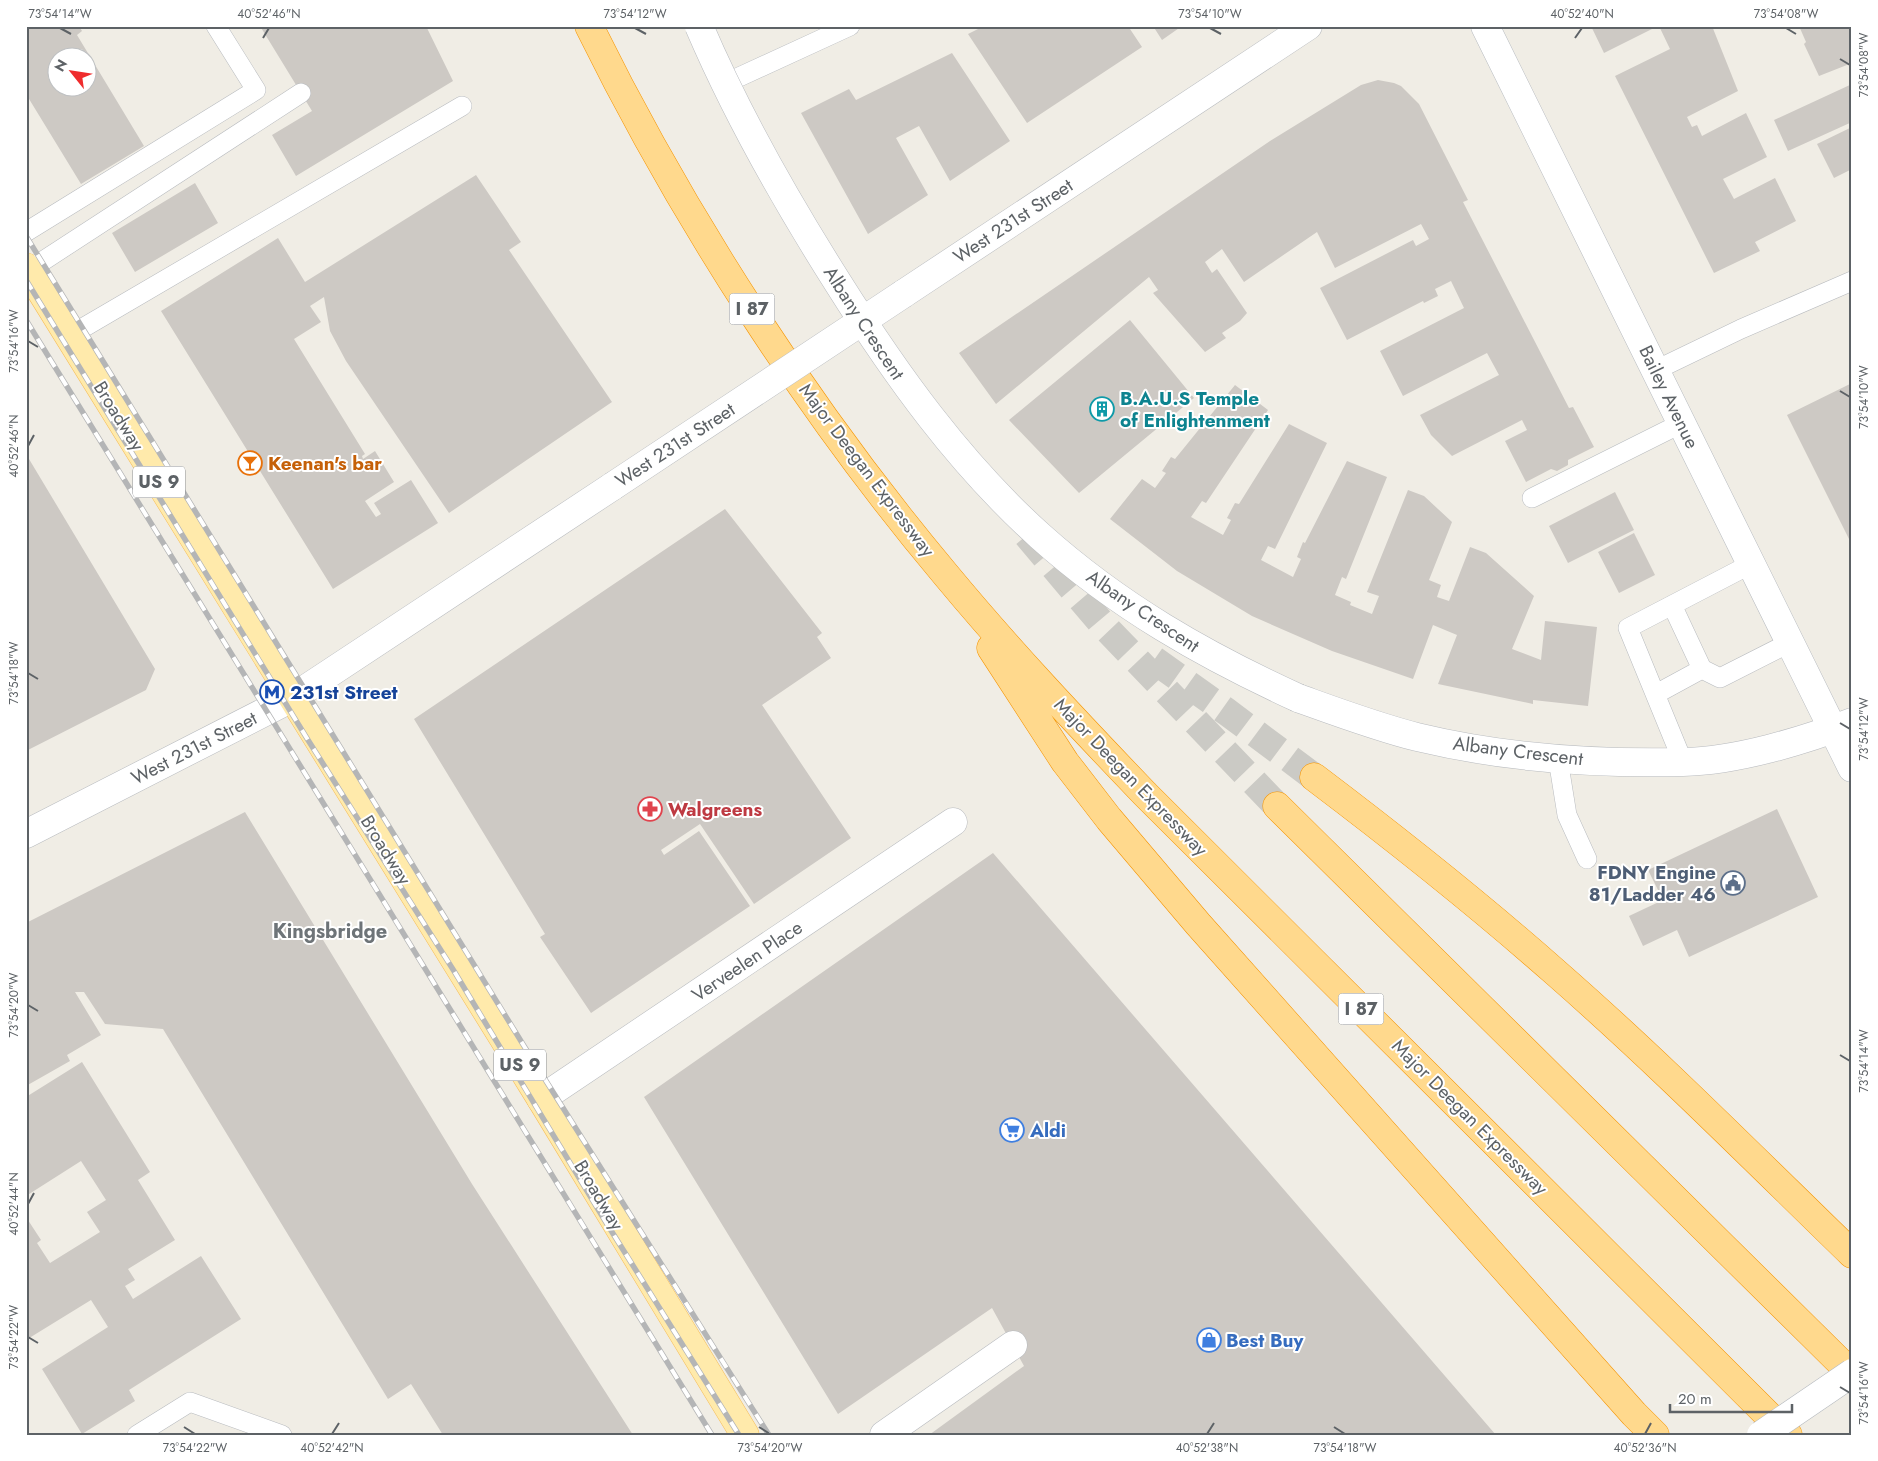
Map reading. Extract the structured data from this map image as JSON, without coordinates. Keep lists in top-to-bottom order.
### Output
{
  "streets": {
    "highway": ["I 87", "Major Deegan Expressway"],
    "main road": ["Broadway", "US 9"],
    "street": [
      "West 231st Street",
      "Albany Crescent",
      "Bailey Avenue",
      "Verveelen Place"
    ]
  },
  "crossings": [
    ["West 231st Street", "Albany Crescent"],
    ["West 231st Street", "Broadway"],
    ["Albany Crescent", "Bailey Avenue"],
    ["Broadway", "Verveelen Place"]
  ],
  "districts": ["Kingsbridge"],
  "places": {
    "building": ["B.A.U.S Temple of Enlightenment"],
    "bar": ["Keenan's bar"],
    "metro station": ["231st Street"],
    "pharmacy": ["Walgreens"],
    "public building": ["FDNY Engine 81/Ladder 46"],
    "supermarket": ["Aldi"],
    "shop": ["Best Buy"]
  },
  "scale_bar": "20 m",
  "north": "top left",
  "coordinates": [
    "73°54'14\"W",
    "40°52'46\"N",
    "73°54'12\"W",
    "73°54'10\"W",
    "40°52'40\"N",
    "73°54'08\"W",
    "73°54'16\"W",
    "73°54'18\"W",
    "73°54'20\"W",
    "40°52'44\"N",
    "73°54'22\"W",
    "40°52'42\"N",
    "40°52'38\"N",
    "40°52'36\"N"
  ]
}
